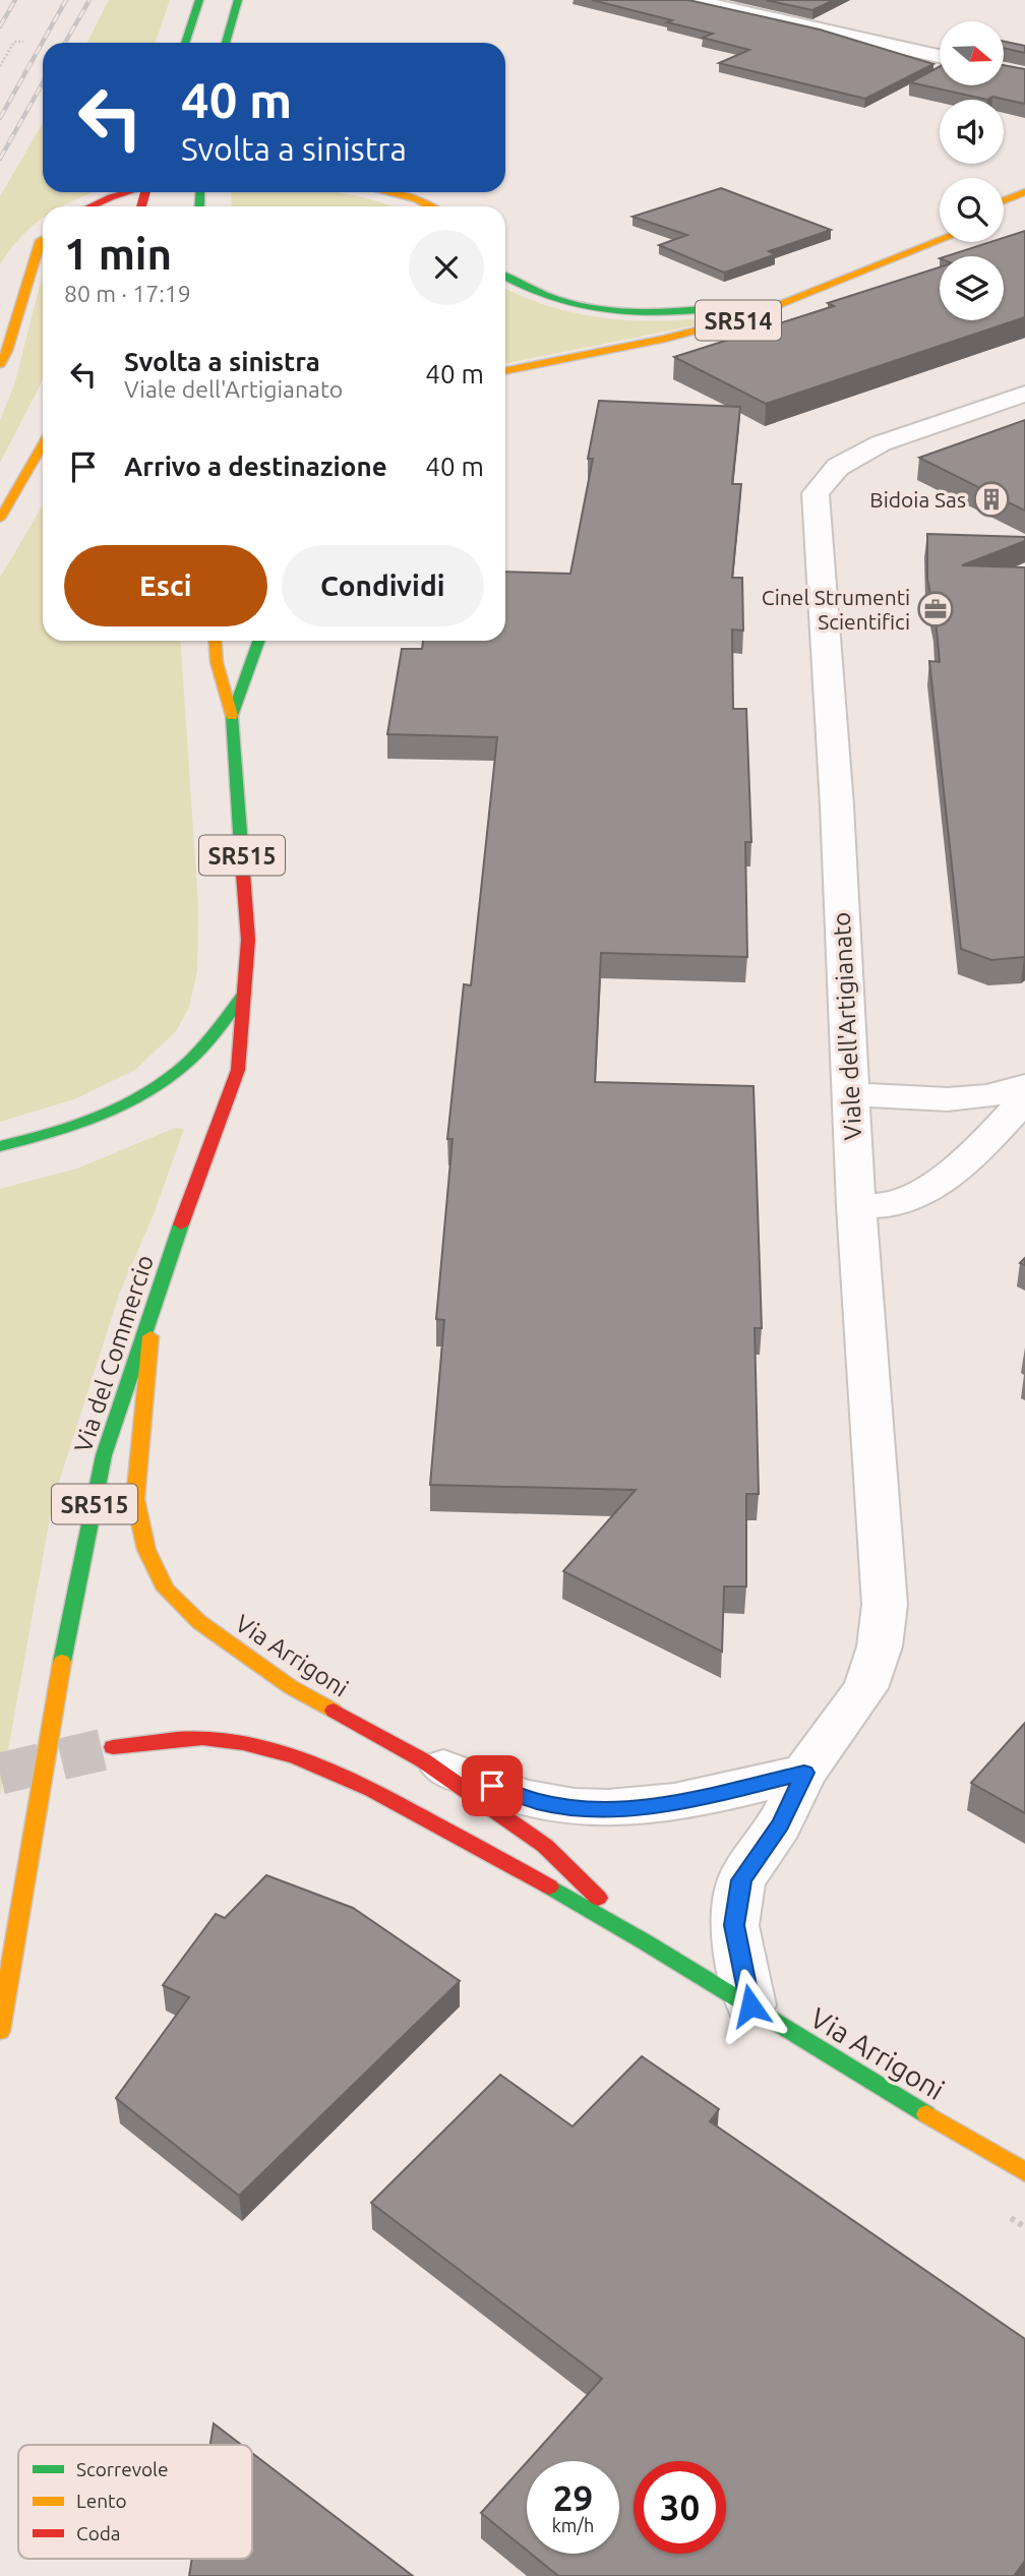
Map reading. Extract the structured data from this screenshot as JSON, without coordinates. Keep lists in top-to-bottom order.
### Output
{
  "streets": {
    "main road": [
      "SR514",
      "SR515",
      "Via del Commercio",
      "Via Arrigoni"
    ],
    "street": ["Viale dell'Artigianato"]
  },
  "crossings": [
    ["Viale dell'Artigianato", "Via Arrigoni"],
    ["Via del Commercio", "Via Arrigoni"]
  ],
  "places": {
    "building": ["Bidoia Sas"],
    "office": ["Cinel Strumenti Scientifici"]
  },
  "legend": ["Scorrevole", "Lento", "Coda"],
  "north": "right",
  "page": {
    "turn": ["40 m", "Svolta a sinistra"],
    "heading": ["1 min", "80 m · 17:19"],
    "list": [
      {
        "name": "Svolta a sinistra",
        "note": "Viale dell'Artigianato",
        "value": "40 m"
      },
      {
        "name": "Arrivo a destinazione",
        "value": "40 m"
      }
    ],
    "buttons": ["Esci", "Condividi"],
    "speed": "29 km/h",
    "limit": "30"
  }
}
